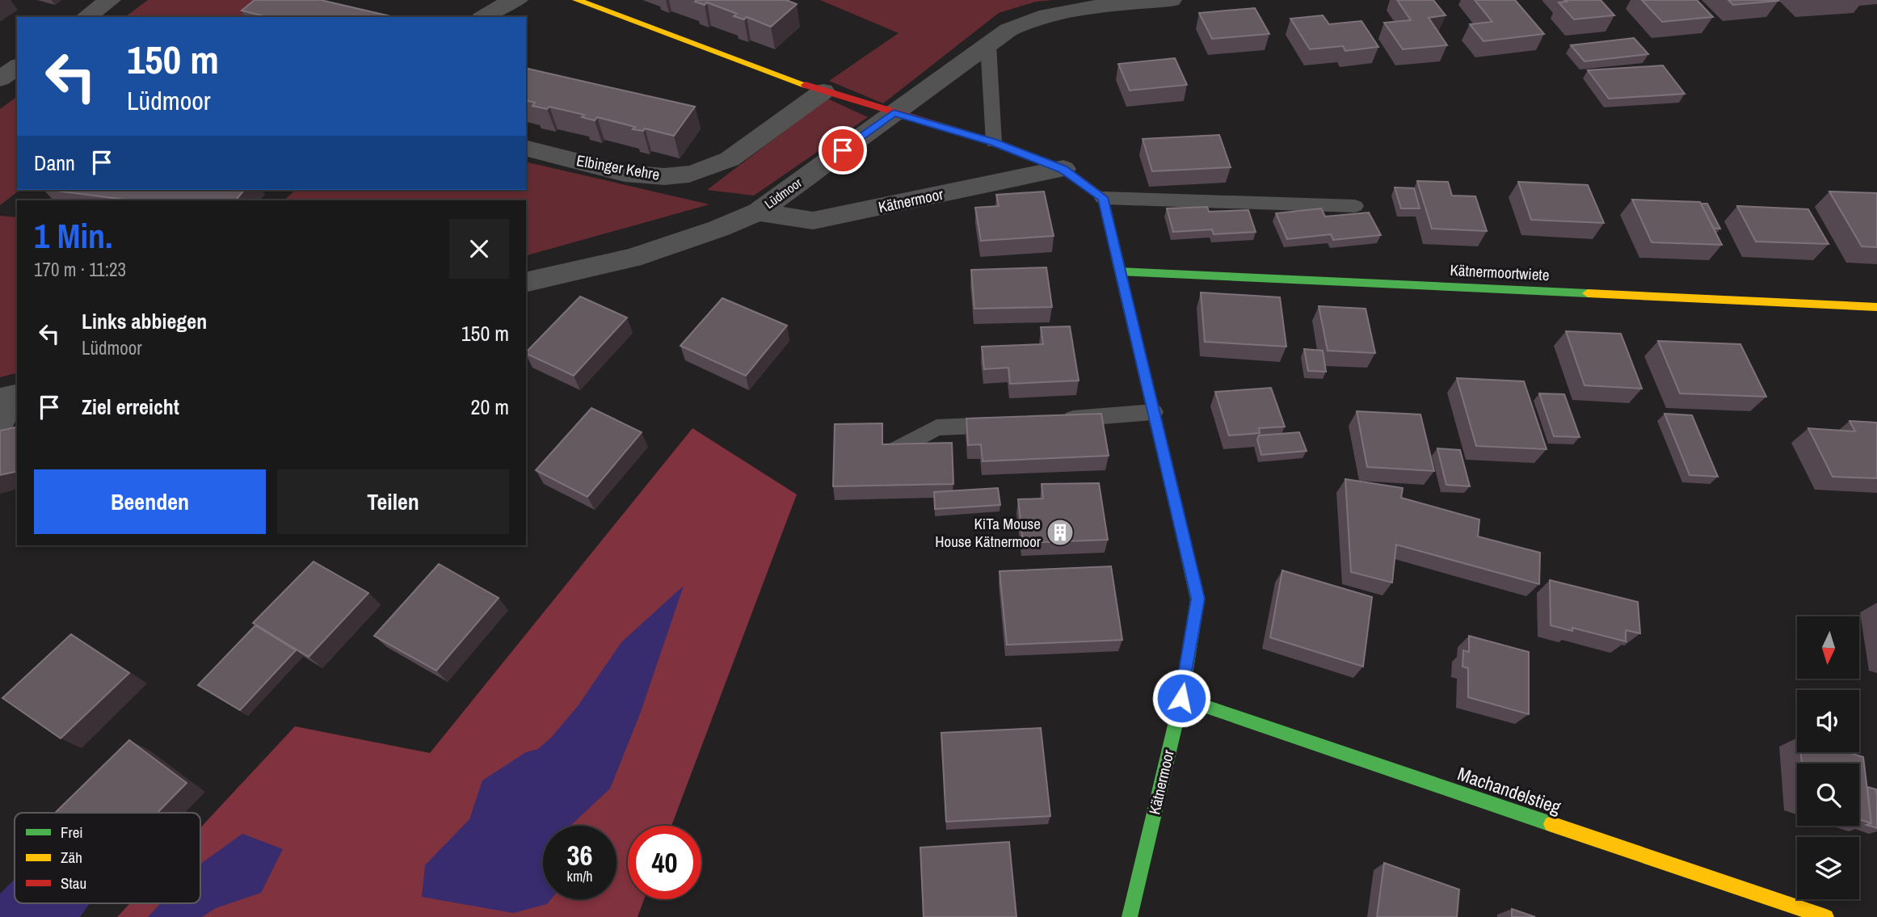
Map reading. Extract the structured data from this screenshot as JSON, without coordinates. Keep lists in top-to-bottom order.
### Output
{
  "streets": {
    "street": [
      "Elbinger Kehre",
      "Lüdmoor",
      "Kätnermoor",
      "Kätnermoortwiete",
      "Machandelstieg"
    ]
  },
  "crossings": [
    ["Lüdmoor", "Kätnermoor"],
    ["Kätnermoor", "Kätnermoortwiete"],
    ["Kätnermoor", "Machandelstieg"]
  ],
  "places": {
    "building": ["KiTa Mouse House Kätnermoor"]
  },
  "legend": ["Frei", "Zäh", "Stau"],
  "north": "bottom",
  "page": {
    "turn": ["150 m", "Lüdmoor"],
    "then": "Dann",
    "heading": ["1 Min.", "170 m · 11:23"],
    "list": [
      {
        "name": "Links abbiegen",
        "note": "Lüdmoor",
        "value": "150 m"
      },
      {
        "name": "Ziel erreicht",
        "value": "20 m"
      }
    ],
    "buttons": ["Beenden", "Teilen"],
    "speed": "36 km/h",
    "limit": "40"
  }
}
